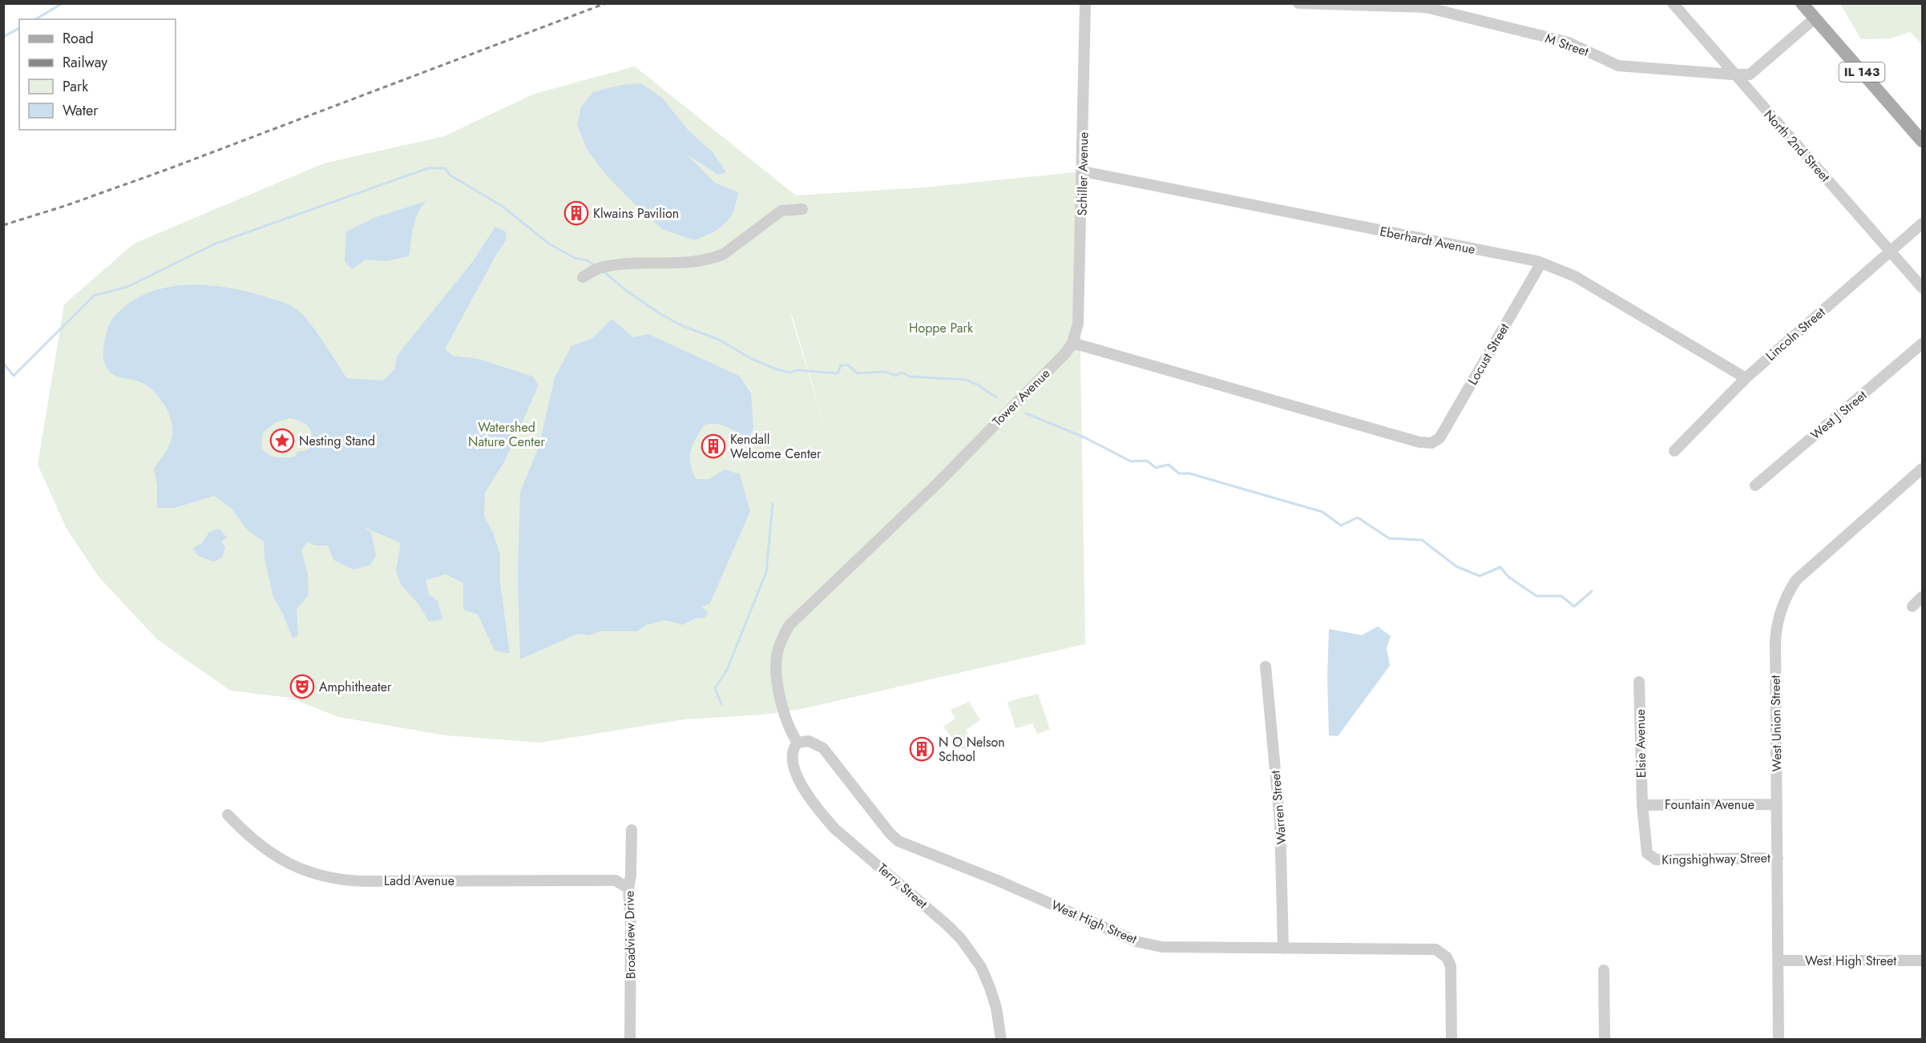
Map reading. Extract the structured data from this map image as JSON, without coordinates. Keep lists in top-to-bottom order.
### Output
{
  "streets": {
    "main road": ["IL 143"],
    "street": [
      "M Street",
      "North 2nd Street",
      "Schiller Avenue",
      "Eberhardt Avenue",
      "Lincoln Street",
      "Locust Street",
      "Tower Avenue",
      "West J Street",
      "West Union Street",
      "Elsie Avenue",
      "Fountain Avenue",
      "Warren Street",
      "Kingshighway Street",
      "Ladd Avenue",
      "Terry Street",
      "West High Street",
      "Broadview Drive"
    ]
  },
  "crossings": [
    ["M Street", "IL 143"],
    ["M Street", "North 2nd Street"],
    ["North 2nd Street", "Lincoln Street"],
    ["Schiller Avenue", "Eberhardt Avenue"],
    ["Schiller Avenue", "Locust Street"],
    ["Schiller Avenue", "Tower Avenue"],
    ["Eberhardt Avenue", "Lincoln Street"],
    ["Eberhardt Avenue", "Locust Street"],
    ["Locust Street", "Tower Avenue"],
    ["Tower Avenue", "Terry Street"],
    ["Tower Avenue", "West High Street"],
    ["West Union Street", "Fountain Avenue"],
    ["West Union Street", "Kingshighway Street"],
    ["West Union Street", "West High Street"],
    ["Elsie Avenue", "Fountain Avenue"],
    ["Elsie Avenue", "Kingshighway Street"],
    ["Fountain Avenue", "Kingshighway Street"],
    ["Warren Street", "West High Street"],
    ["Ladd Avenue", "Broadview Drive"],
    ["Terry Street", "West High Street"]
  ],
  "parks": ["Hoppe Park", "Watershed Nature Center"],
  "places": {
    "building": ["Klwains Pavilion", "Kendall Welcome Center", "N O Nelson School"],
    "place": ["Nesting Stand"],
    "theatre": ["Amphitheater"]
  },
  "legend": [
    "Road",
    "Railway",
    "Park",
    "Water"
  ]
}
